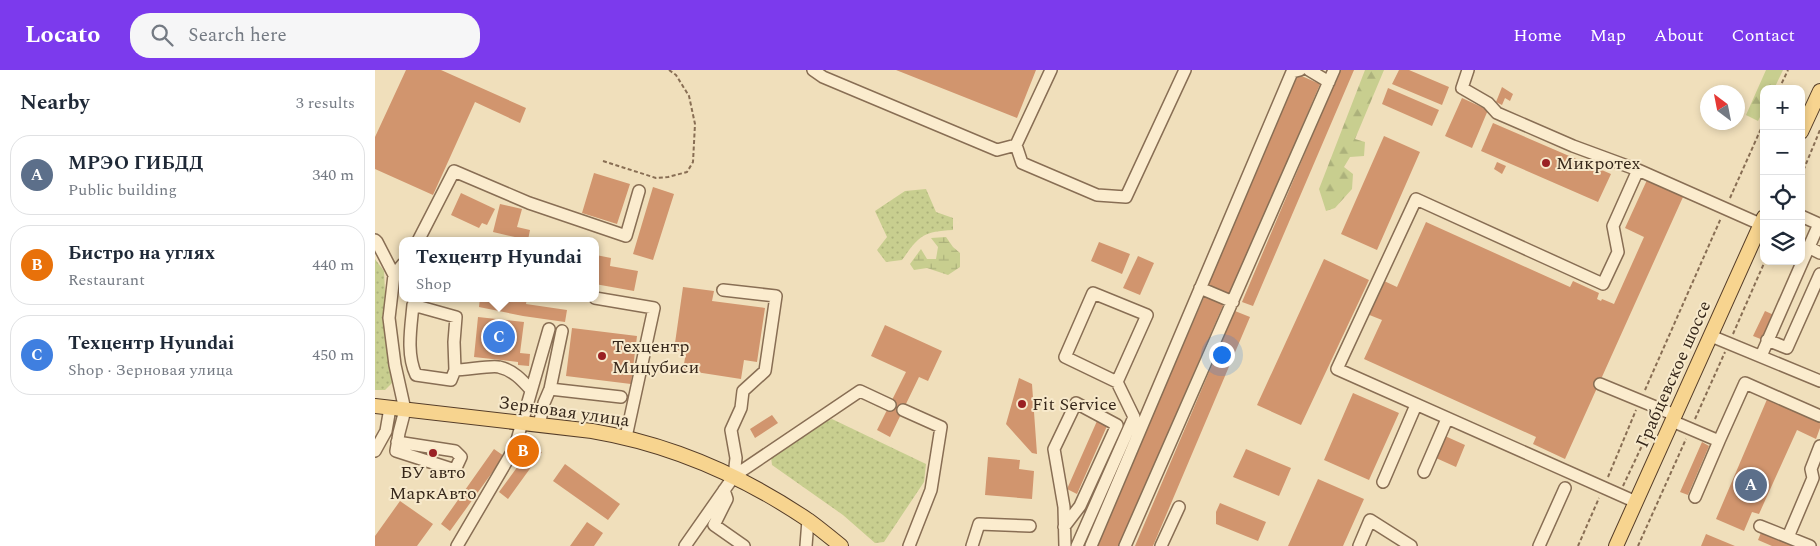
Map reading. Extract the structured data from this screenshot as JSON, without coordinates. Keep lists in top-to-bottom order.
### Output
{
  "streets": {
    "main road": ["Грабцевское шоссе", "Зерновая улица"]
  },
  "places": [
    "Микротех",
    "Техцентр Мицубиси",
    "Fit Service",
    "БУ авто МаркАвто"
  ],
  "north": "top left",
  "page": {
    "header": "Locato",
    "search": "Search here",
    "nav": [
      "Home",
      "Map",
      "About",
      "Contact"
    ],
    "heading": ["Nearby", "3 results"],
    "map_buttons": ["+", "−"],
    "list": [
      {
        "mark": "A",
        "name": "МРЭО ГИБДД",
        "note": "Public building",
        "value": "340 m"
      },
      {
        "mark": "B",
        "name": "Бистро на углях",
        "note": "Restaurant",
        "value": "440 m"
      },
      {
        "mark": "C",
        "name": "Техцентр Hyundai",
        "note": "Shop · Зерновая улица",
        "value": "450 m"
      }
    ],
    "popup": ["Техцентр Hyundai", "Shop"],
    "pins": ["C", "B", "A"]
  }
}
